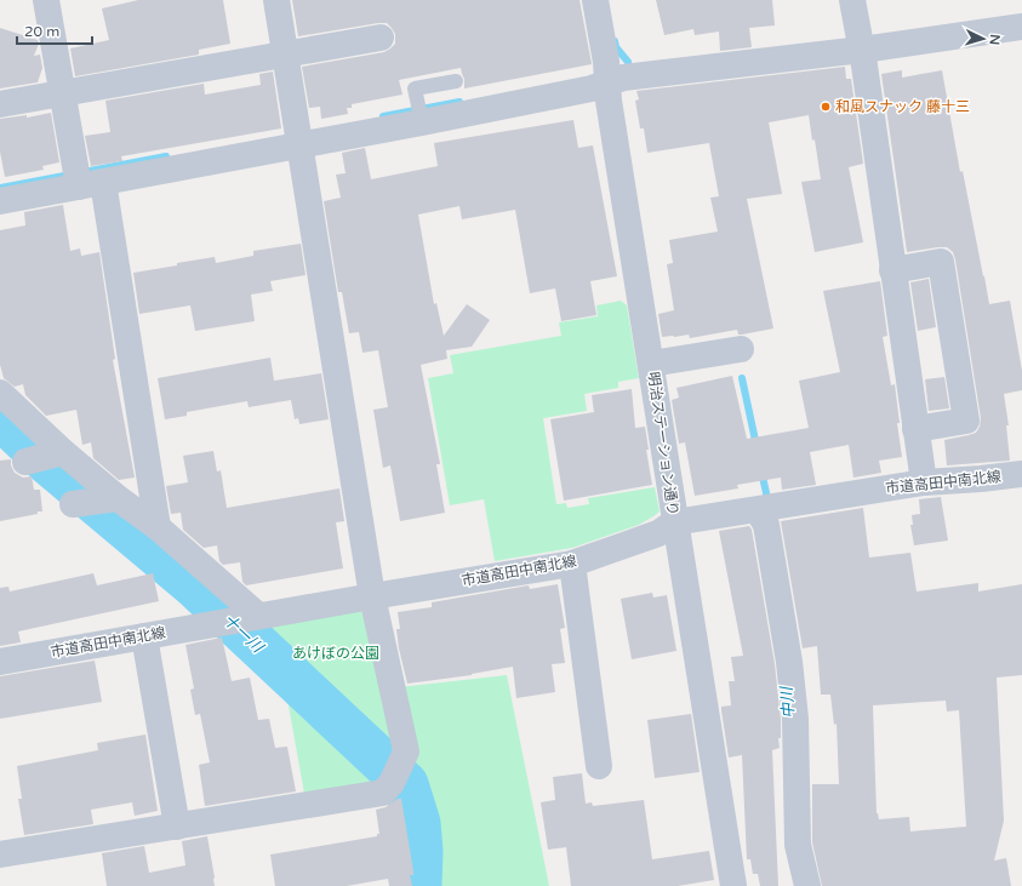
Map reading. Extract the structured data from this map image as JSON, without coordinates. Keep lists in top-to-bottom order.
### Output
{
  "streets": {
    "street": ["明治ステーション通り", "市道高田中南北線"]
  },
  "crossings": [
    ["明治ステーション通り", "市道高田中南北線"]
  ],
  "water": ["十一川", "中川"],
  "parks": ["あけぼの公園"],
  "places": ["和風スナック 藤十三"],
  "scale_bar": "20 m",
  "north": "right"
}
